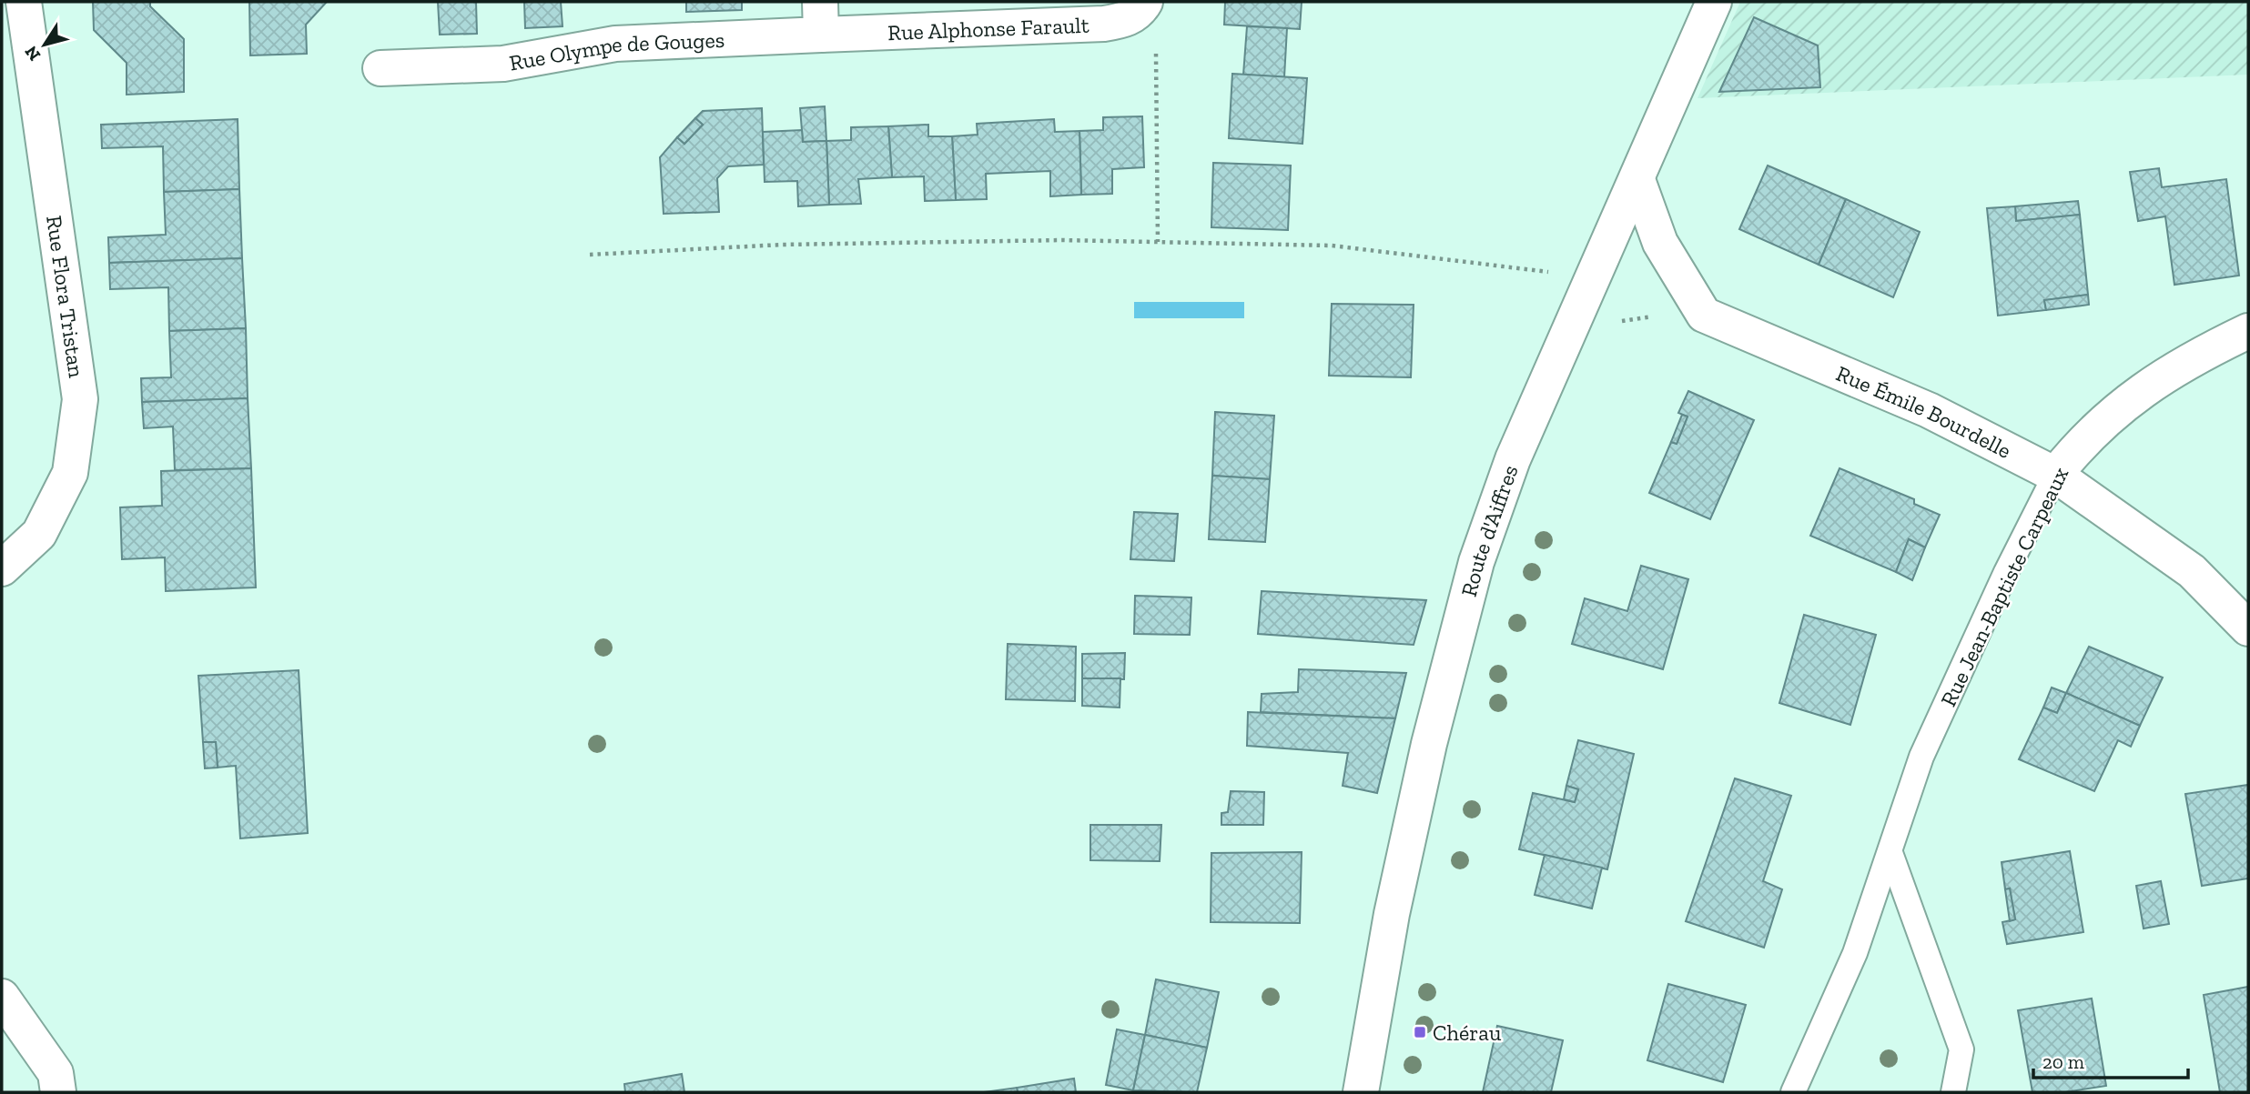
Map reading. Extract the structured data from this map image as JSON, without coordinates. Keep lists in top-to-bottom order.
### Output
{
  "streets": {
    "street": [
      "Rue Alphonse Farault",
      "Rue Olympe de Gouges",
      "Rue Flora Tristan",
      "Rue Émile Bourdelle",
      "Route d'Aiffres",
      "Rue Jean-Baptiste Carpeaux"
    ]
  },
  "crossings": [
    ["Rue Alphonse Farault", "Rue Olympe de Gouges"],
    ["Rue Émile Bourdelle", "Rue Jean-Baptiste Carpeaux"]
  ],
  "places": {
    "transit": ["Chérau"]
  },
  "scale_bar": "20 m",
  "north": "bottom left"
}
